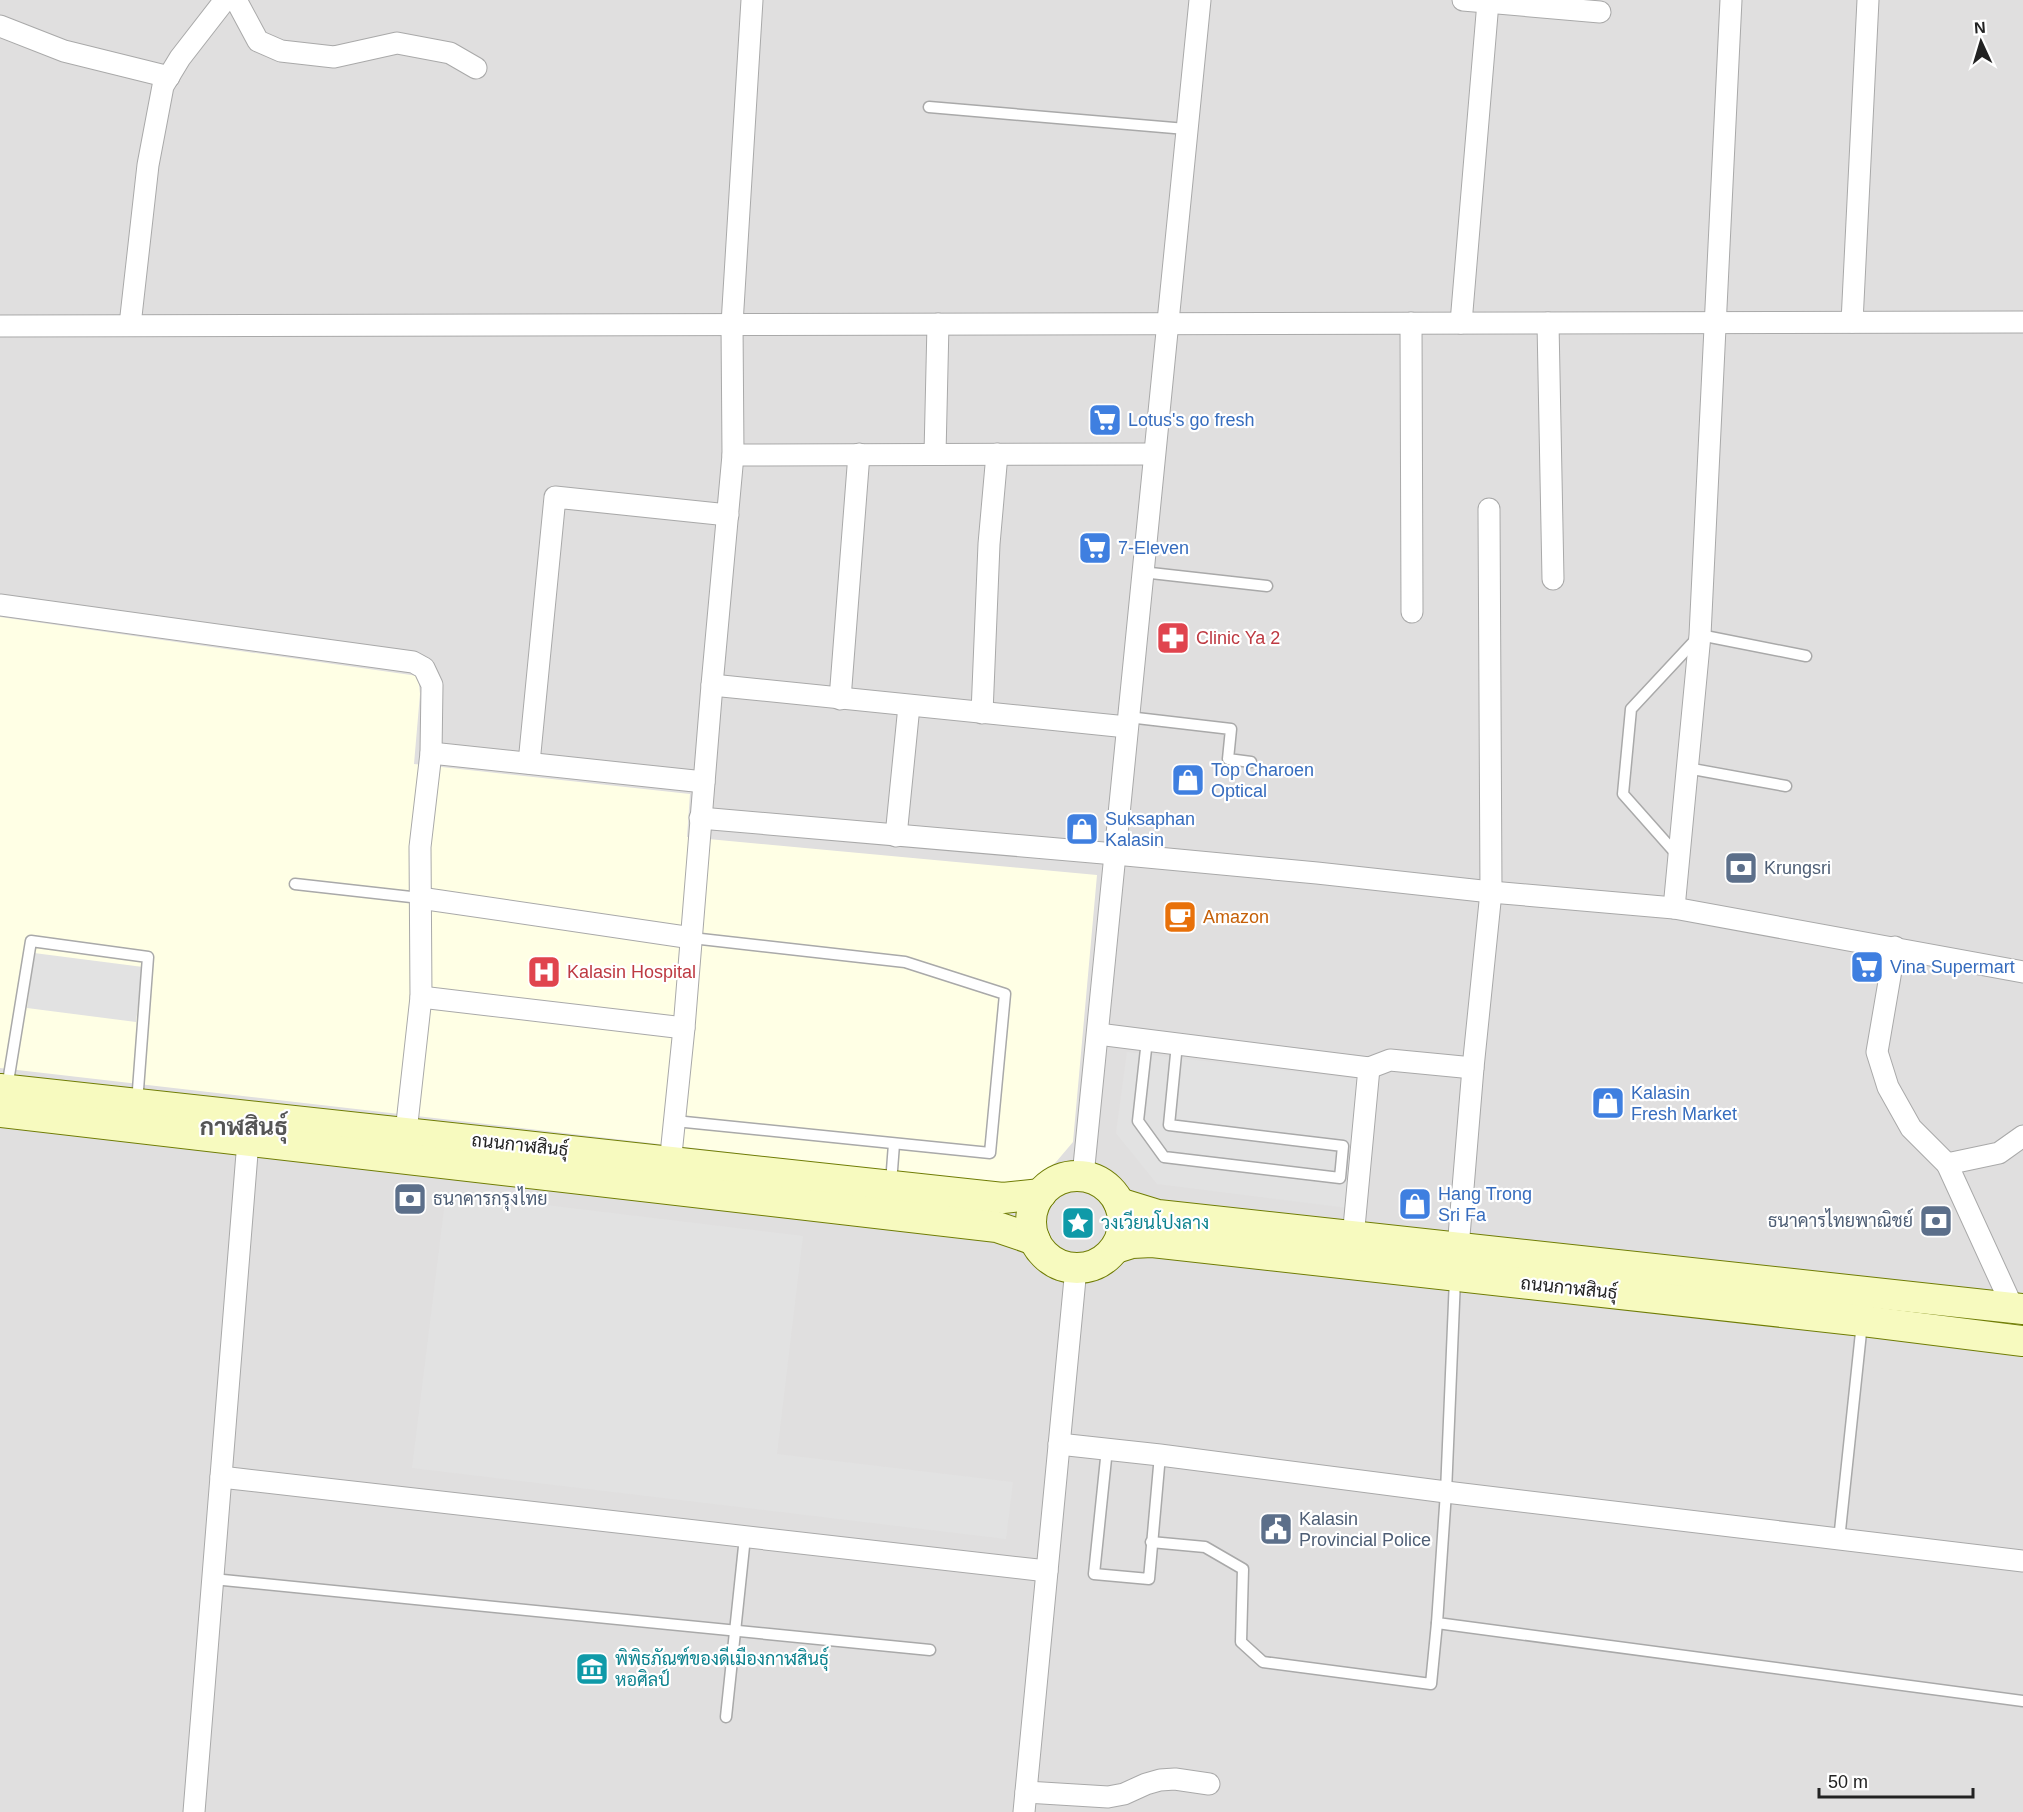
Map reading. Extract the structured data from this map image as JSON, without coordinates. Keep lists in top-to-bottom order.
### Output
{
  "streets": {
    "main road": ["ถนนกาฬสินธุ์"]
  },
  "districts": ["กาฬสินธุ์"],
  "places": {
    "supermarket": ["Lotus's go fresh", "7-Eleven", "Vina Supermart"],
    "pharmacy": ["Clinic Ya 2"],
    "shop": [
      "Top Charoen Optical",
      "Suksaphan Kalasin",
      "Kalasin Fresh Market",
      "Hang Trong Sri Fa"
    ],
    "bank": ["Krungsri", "ธนาคารกรุงไทย", "ธนาคารไทยพาณิชย์"],
    "cafe": ["Amazon"],
    "hospital": ["Kalasin Hospital"],
    "place": ["วงเวียนโปงลาง"],
    "public building": ["Kalasin Provincial Police"],
    "museum": ["พิพิธภัณฑ์ของดีเมืองกาฬสินธุ์ หอศิลป์"]
  },
  "scale_bar": "50 m",
  "north": "top"
}
